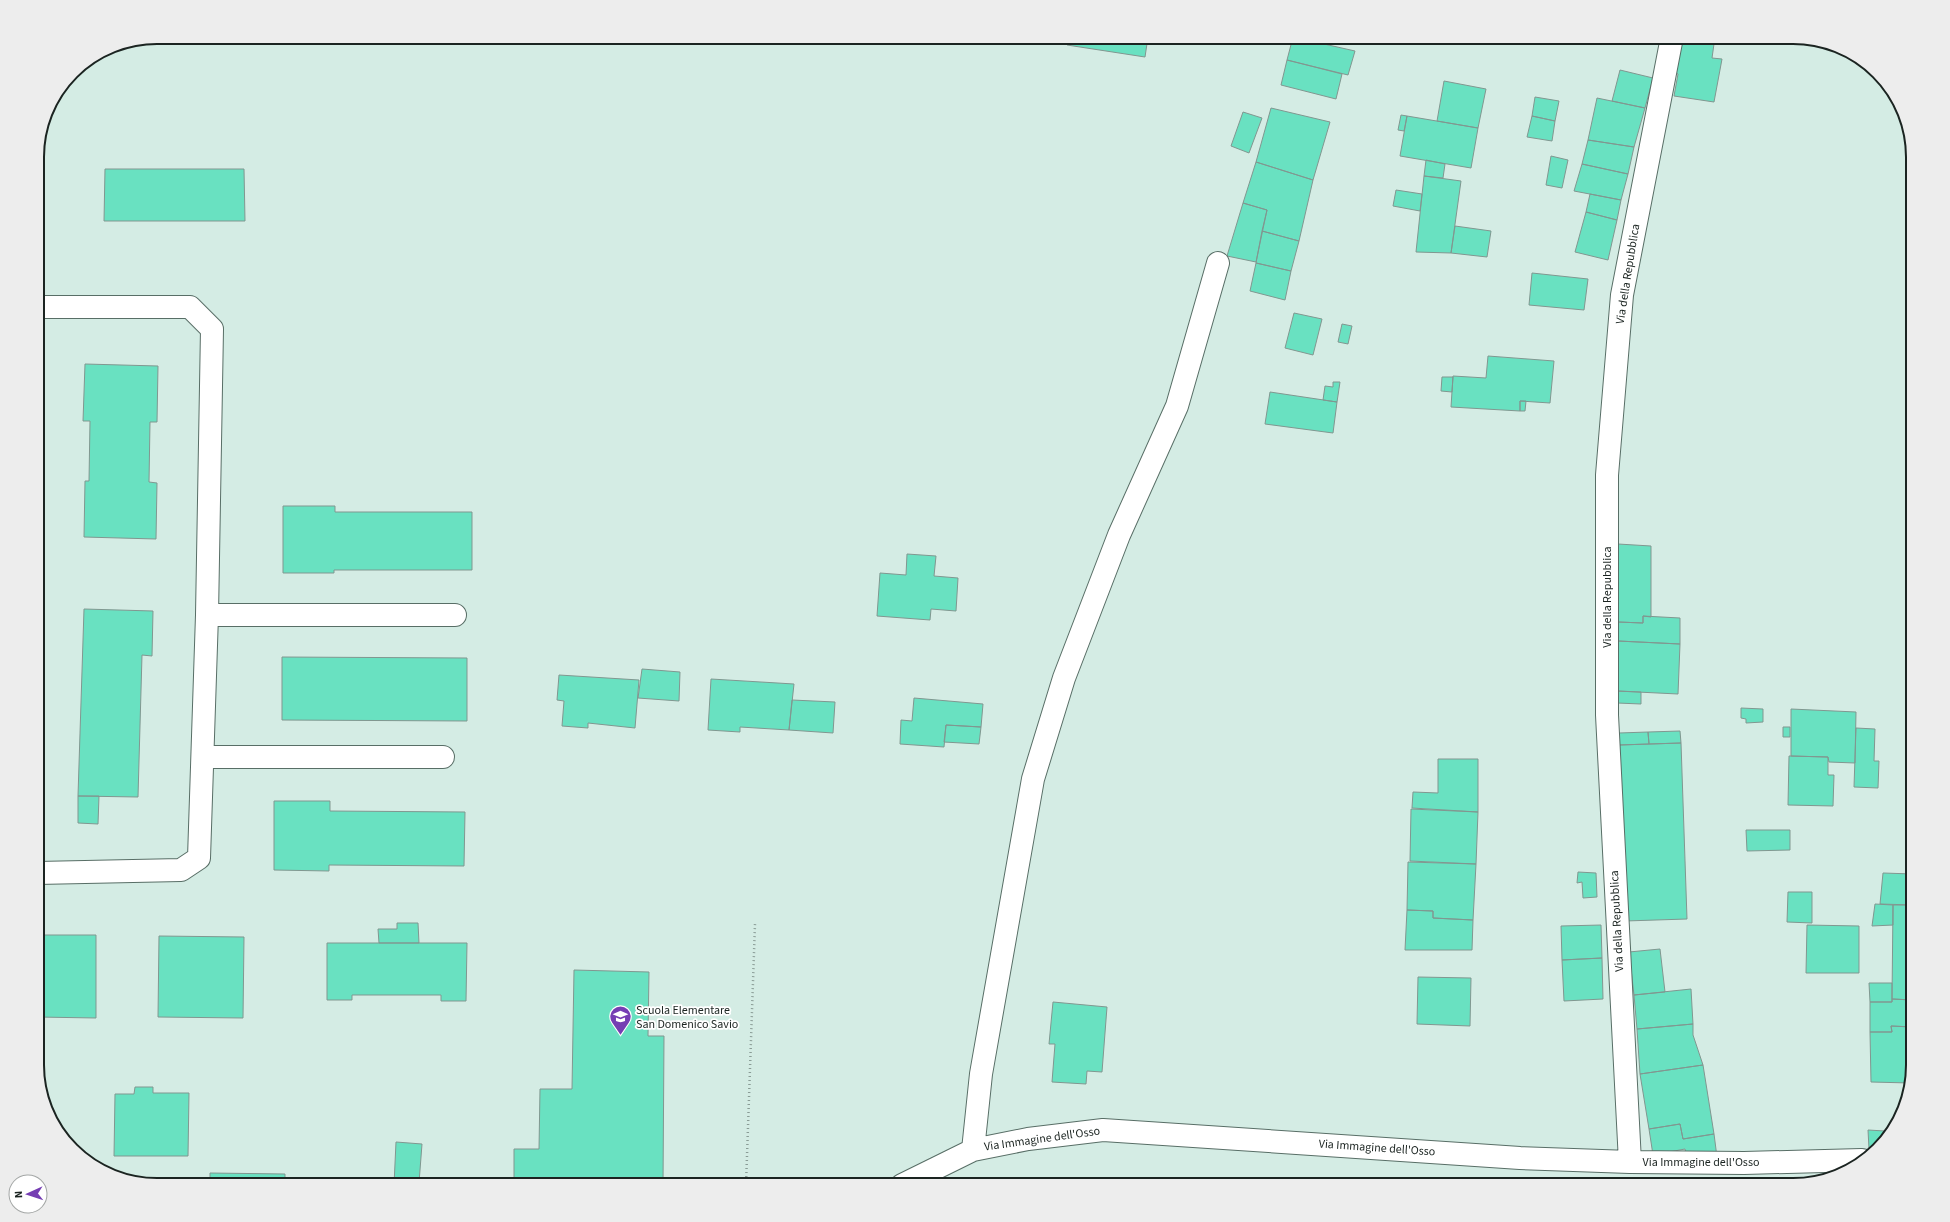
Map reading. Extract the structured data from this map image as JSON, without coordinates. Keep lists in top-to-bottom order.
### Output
{
  "streets": {
    "street": ["Via della Repubblica", "Via Immagine dell'Osso"]
  },
  "crossings": [
    ["Via della Repubblica", "Via Immagine dell'Osso"]
  ],
  "places": {
    "school or university": ["Scuola Elementare San Domenico Savio"]
  },
  "north": "left"
}
